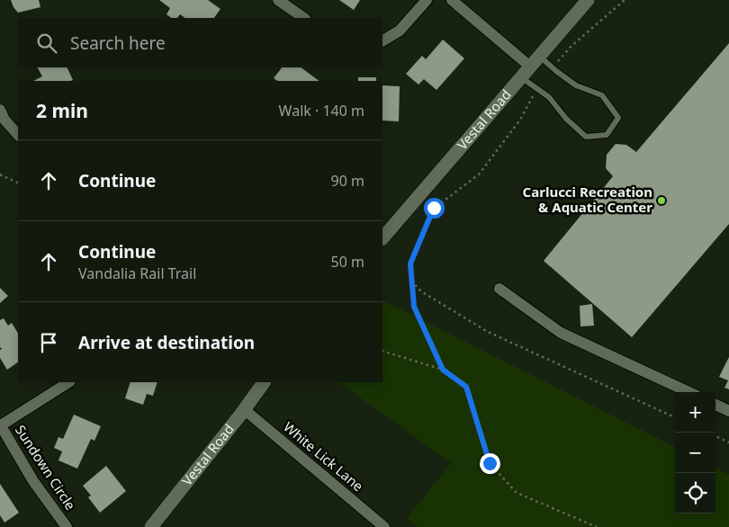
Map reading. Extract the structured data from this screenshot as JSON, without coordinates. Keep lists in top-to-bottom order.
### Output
{
  "streets": {
    "street": ["Vestal Road", "White Lick Lane", "Sundown Circle"]
  },
  "crossings": [
    ["Vestal Road", "White Lick Lane"]
  ],
  "places": ["Carlucci Recreation & Aquatic Center"],
  "page": {
    "search": "Search here",
    "heading": ["2 min", "Walk · 140 m"],
    "list": [
      ["Continue", "90 m"],
      ["Continue", "Vandalia Rail Trail", "50 m"],
      "Arrive at destination"
    ],
    "map_buttons": ["+", "−"]
  }
}
